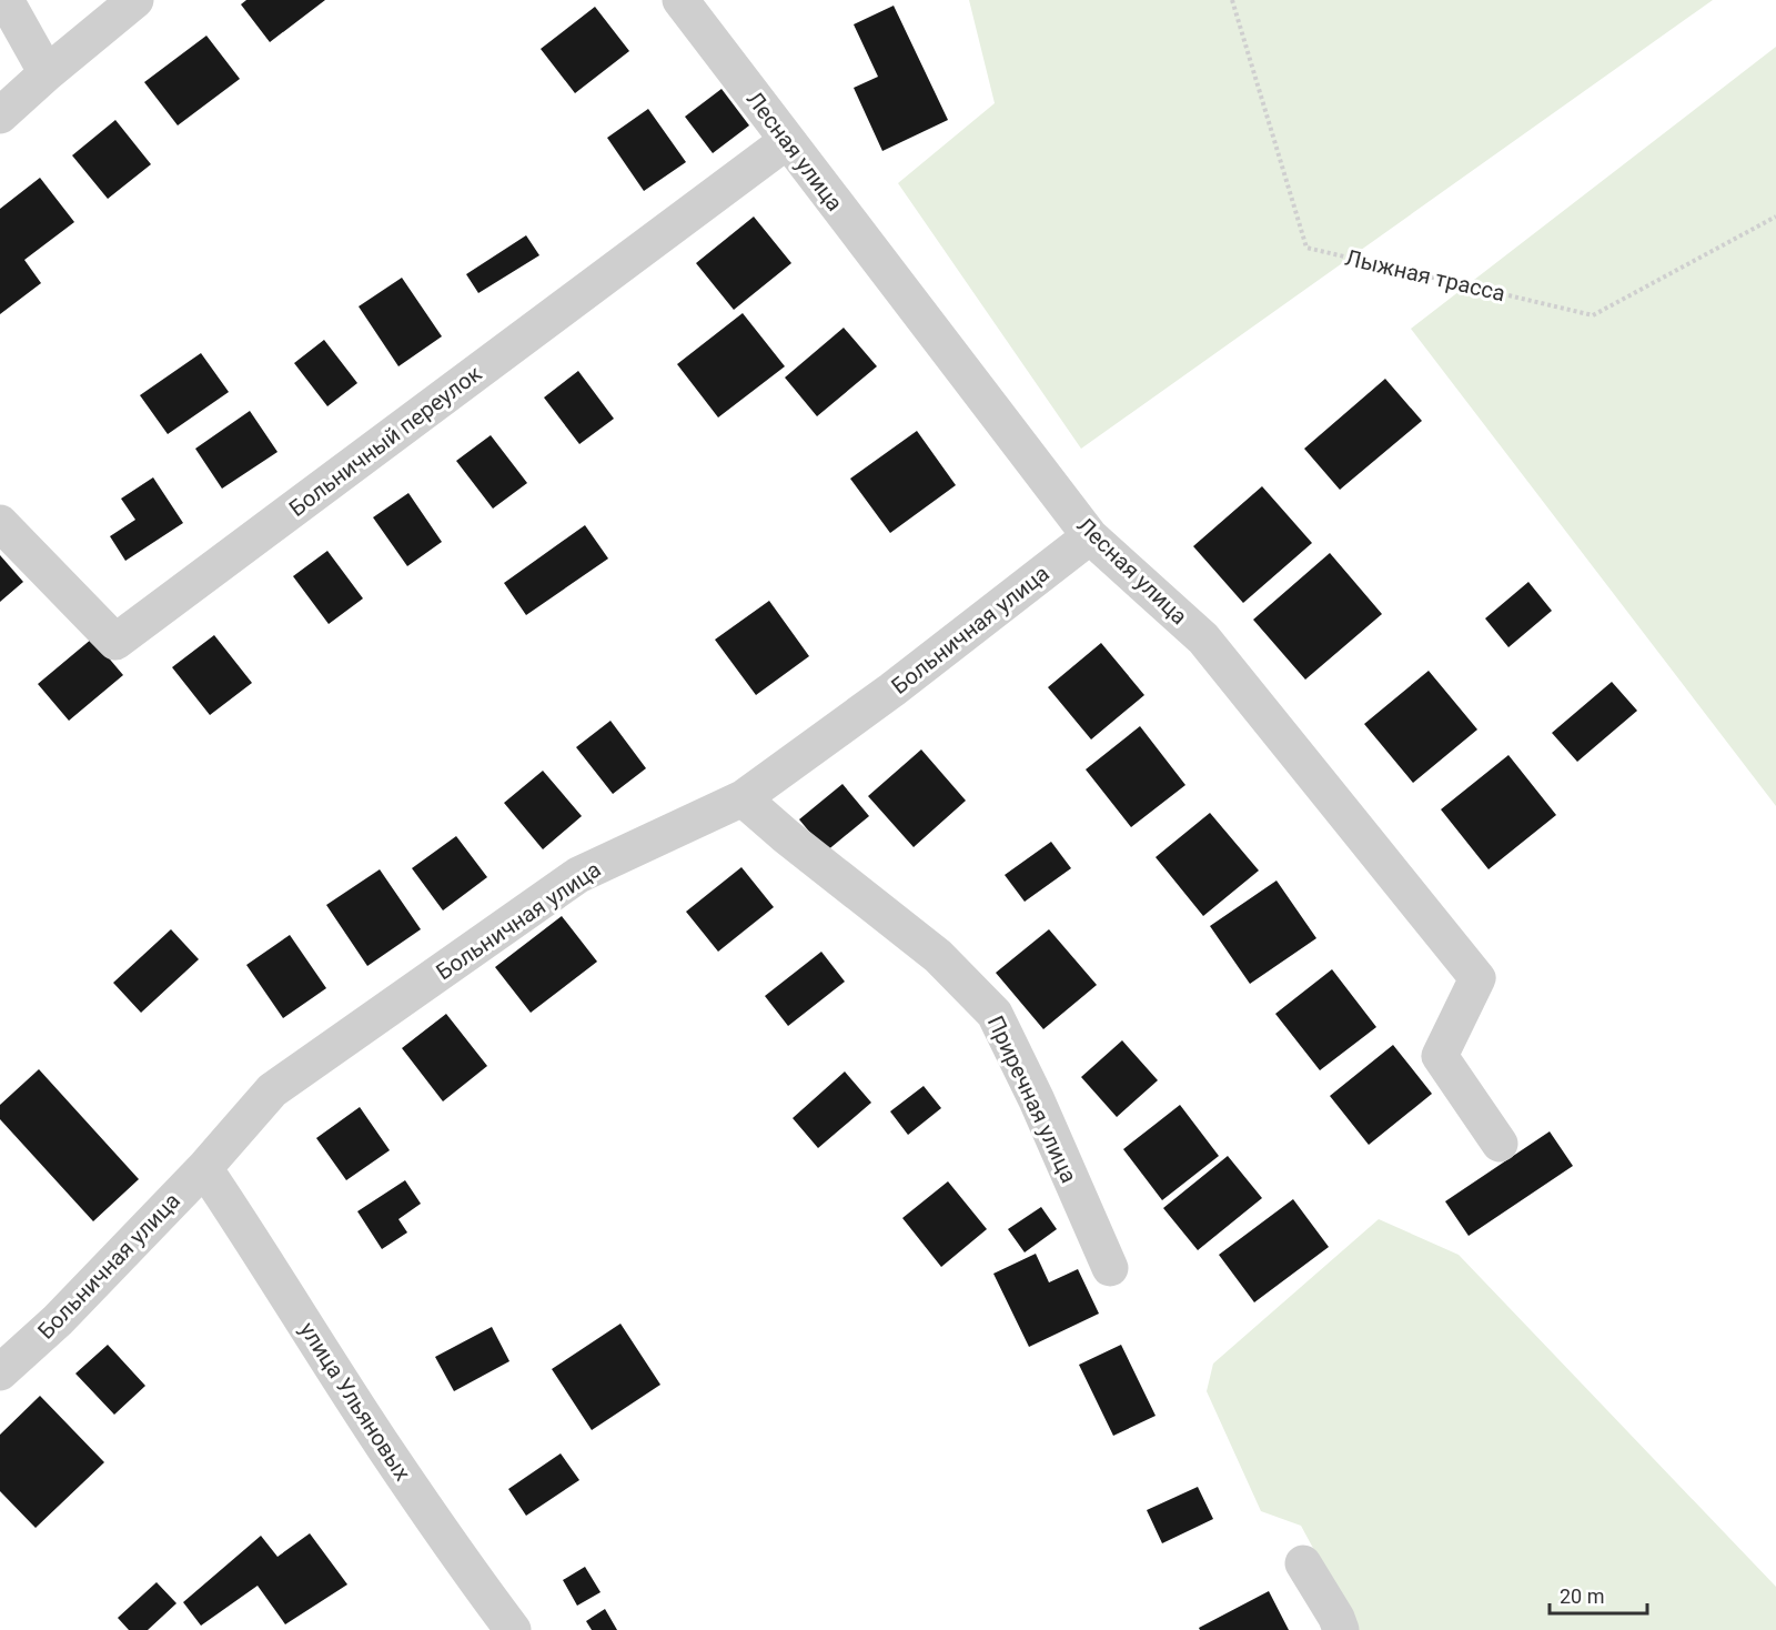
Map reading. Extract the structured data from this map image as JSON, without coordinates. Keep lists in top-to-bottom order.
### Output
{
  "streets": {
    "street": [
      "Лесная улица",
      "Больничный переулок",
      "Больничная улица",
      "Приречная улица",
      "улица Ульяновых"
    ],
    "path": ["Лыжная трасса"]
  },
  "crossings": [
    ["Лесная улица", "Больничный переулок"],
    ["Лесная улица", "Больничная улица"],
    ["Больничная улица", "Приречная улица"],
    ["Больничная улица", "улица Ульяновых"]
  ],
  "scale_bar": "20 m"
}
